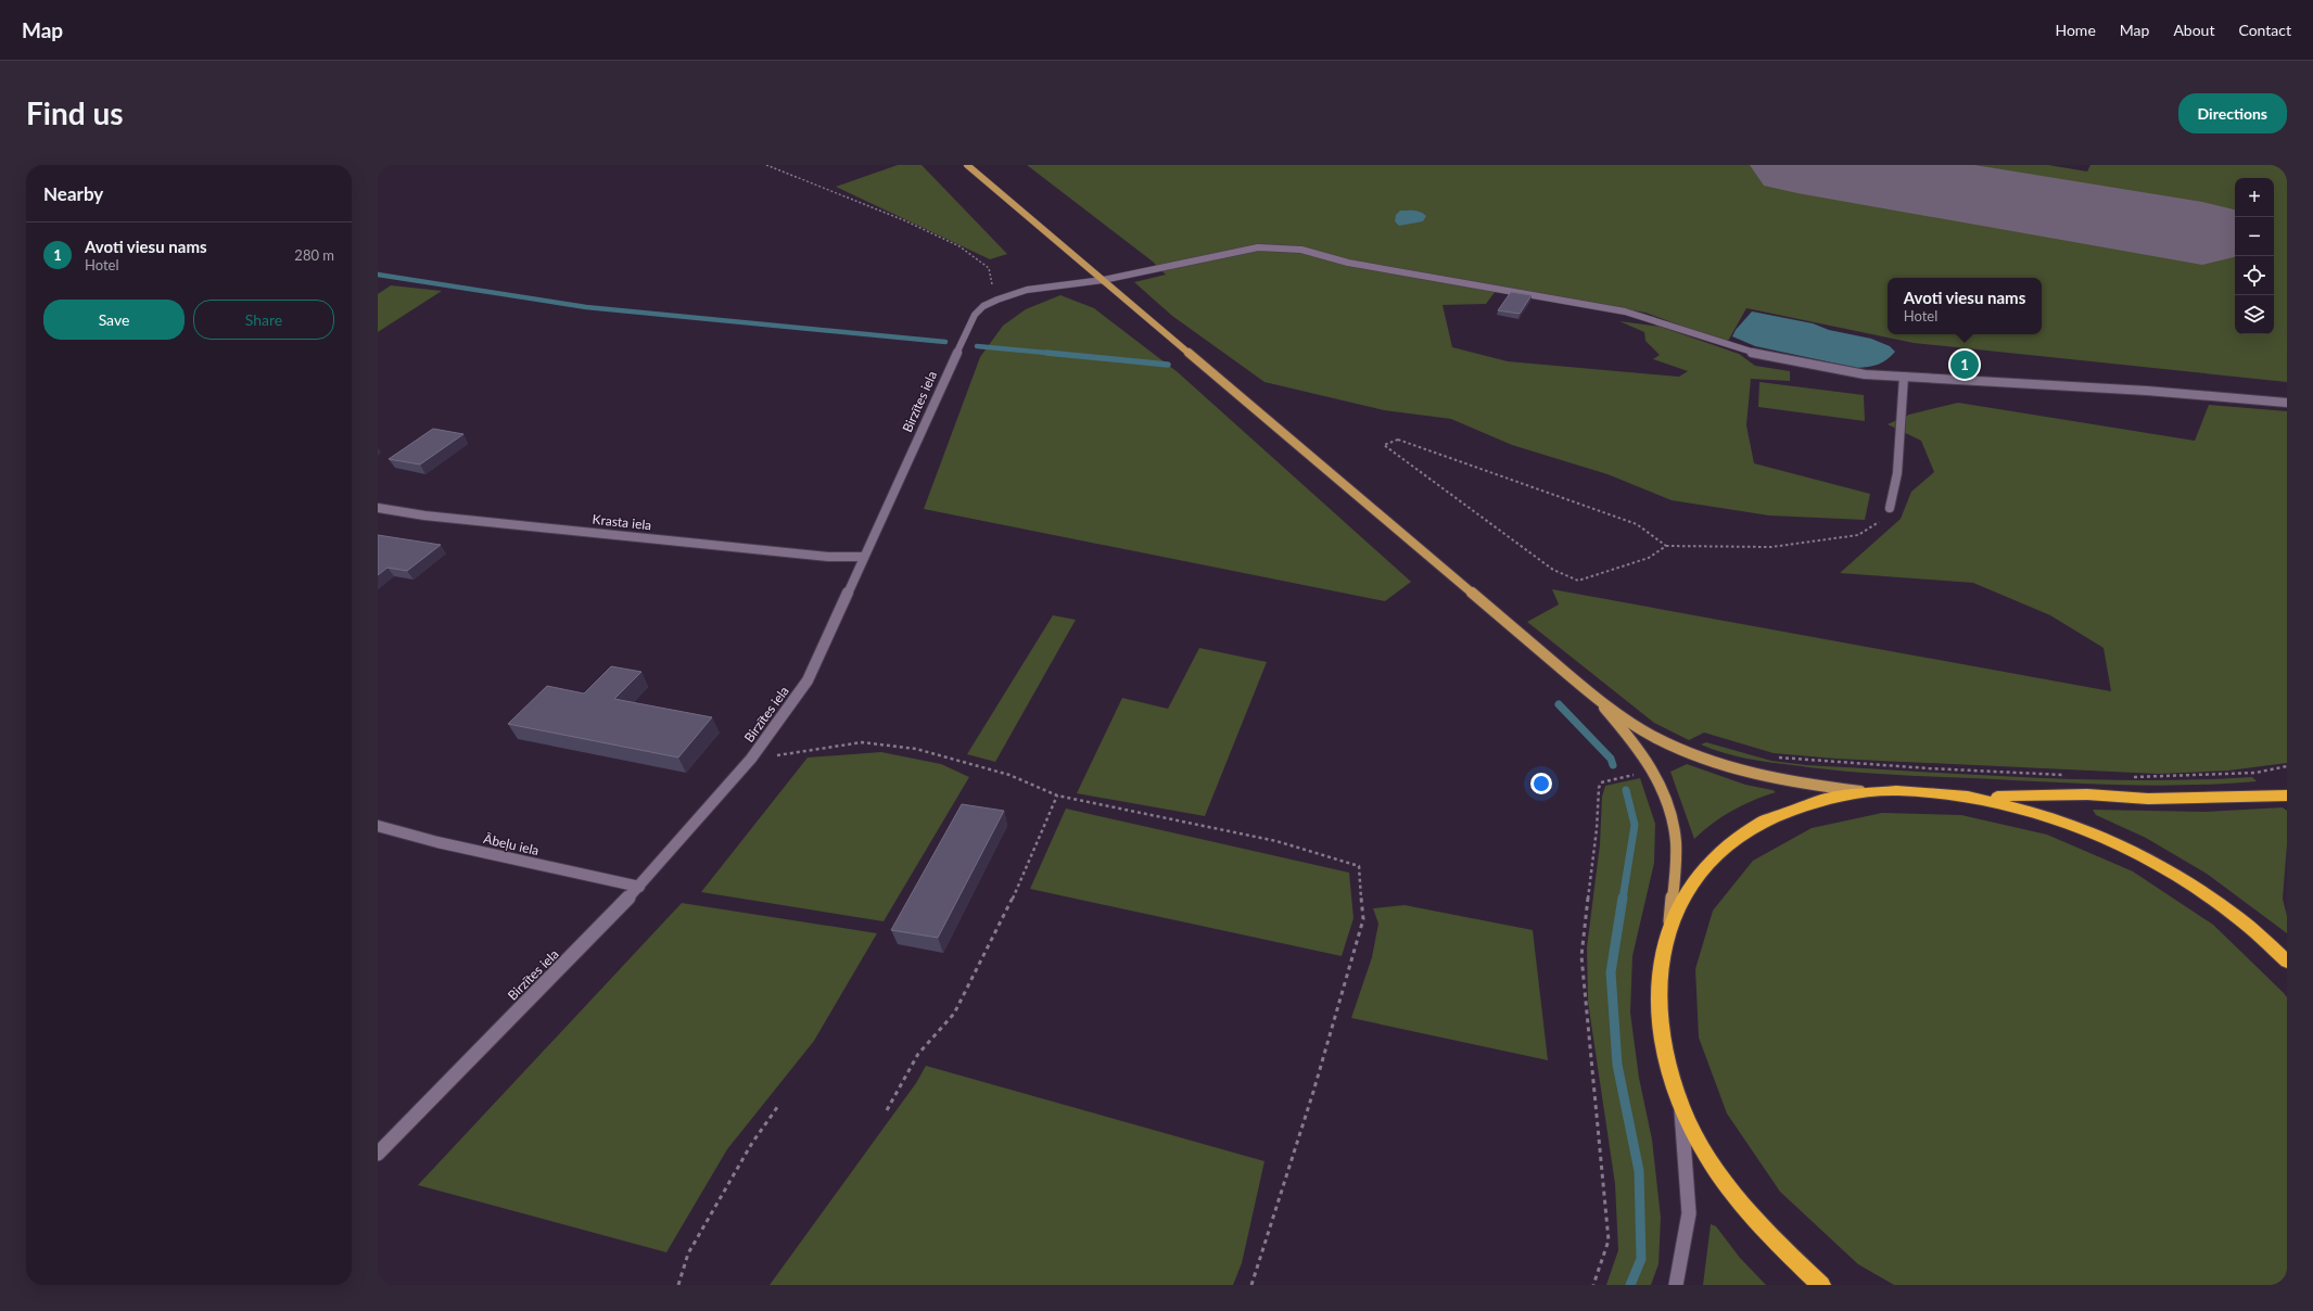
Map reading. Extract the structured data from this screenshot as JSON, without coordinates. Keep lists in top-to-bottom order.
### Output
{
  "streets": {
    "street": ["Birzītes iela", "Krasta iela", "Ābeļu iela"]
  },
  "crossings": [
    ["Birzītes iela", "Krasta iela"],
    ["Birzītes iela", "Ābeļu iela"]
  ],
  "page": {
    "header": "Map",
    "nav": [
      "Home",
      "Map",
      "About",
      "Contact"
    ],
    "buttons": [
      "Directions",
      ["Save", "Share"]
    ],
    "title": "Find us",
    "heading": "Nearby",
    "map_buttons": ["+", "−"],
    "list": [
      {
        "mark": "1",
        "name": "Avoti viesu nams",
        "note": "Hotel",
        "value": "280 m"
      }
    ],
    "popup": ["Avoti viesu nams", "Hotel"],
    "pins": "1"
  }
}
